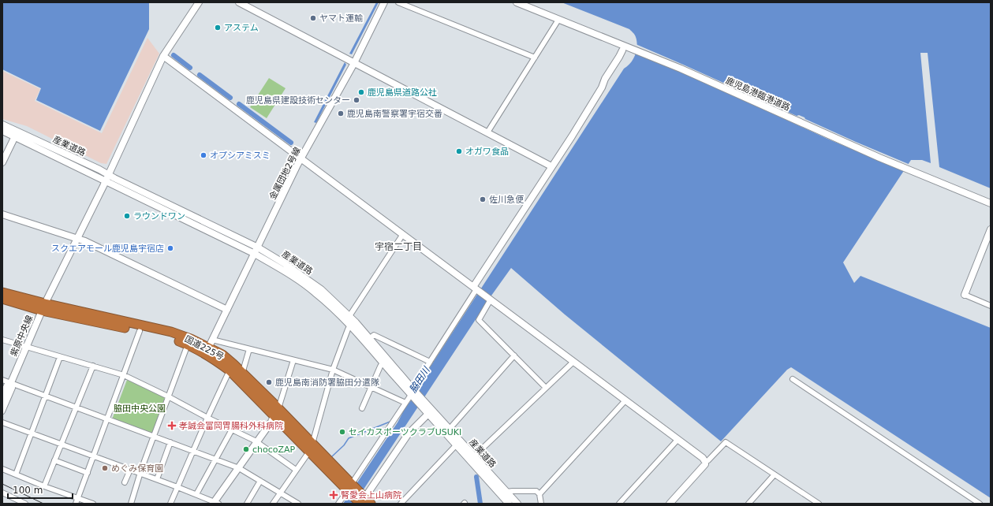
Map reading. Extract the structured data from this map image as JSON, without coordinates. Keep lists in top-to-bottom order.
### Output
{
  "streets": {
    "highway": ["国道225号"],
    "street": [
      "鹿児島港臨港道路",
      "産業道路",
      "金属団地2号線",
      "紫原中央線"
    ]
  },
  "crossings": [
    ["産業道路", "金属団地2号線"],
    ["産業道路", "紫原中央線"],
    ["金属団地2号線", "国道225号"],
    ["紫原中央線", "国道225号"]
  ],
  "districts": ["宇宿二丁目"],
  "water": ["脇田川"],
  "parks": ["脇田中央公園"],
  "places": {
    "other": [
      "ヤマト運輸",
      "アステム",
      "鹿児島県道路公社",
      "鹿児島県建設技術センター",
      "鹿児島南警察署宇宿交番",
      "オガワ食品",
      "オプシアミスミ",
      "佐川急便",
      "ラウンドワン",
      "スクエアモール鹿児島宇宿店",
      "鹿児島南消防署脇田分遣隊",
      "セイカスポーツクラブUSUKI",
      "chocoZAP",
      "めぐみ保育園"
    ],
    "health": ["孝誠会富岡胃腸科外科病院", "腎愛会上山病院"]
  },
  "scale_bar": "100 m"
}
